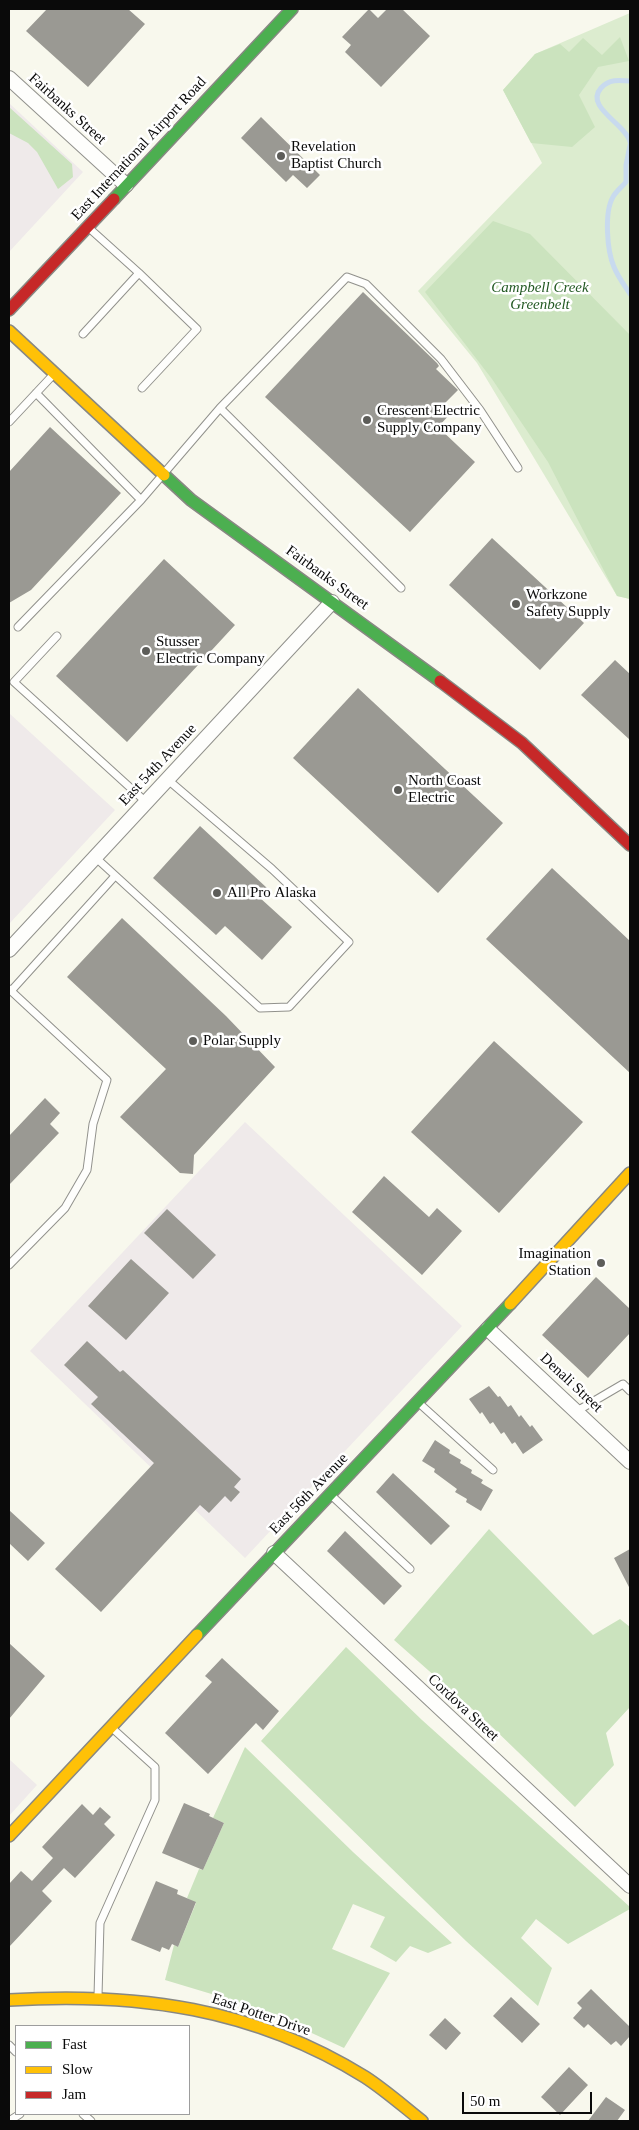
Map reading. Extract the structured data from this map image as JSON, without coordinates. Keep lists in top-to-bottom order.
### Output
{
  "streets": {
    "street": [
      "Fairbanks Street",
      "East International Airport Road",
      "East 54th Avenue",
      "Denali Street",
      "East 56th Avenue",
      "Cordova Street",
      "East Potter Drive"
    ]
  },
  "crossings": [
    ["Fairbanks Street", "East International Airport Road"],
    ["Fairbanks Street", "East 54th Avenue"],
    ["Denali Street", "East 56th Avenue"],
    ["East 56th Avenue", "Cordova Street"]
  ],
  "parks": ["Campbell Creek Greenbelt"],
  "places": [
    "Revelation Baptist Church",
    "Crescent Electric Supply Company",
    "Workzone Safety Supply",
    "Stusser Electric Company",
    "North Coast Electric",
    "All Pro Alaska",
    "Polar Supply",
    "Imagination Station"
  ],
  "legend": ["Fast", "Slow", "Jam"],
  "scale_bar": "50 m"
}
